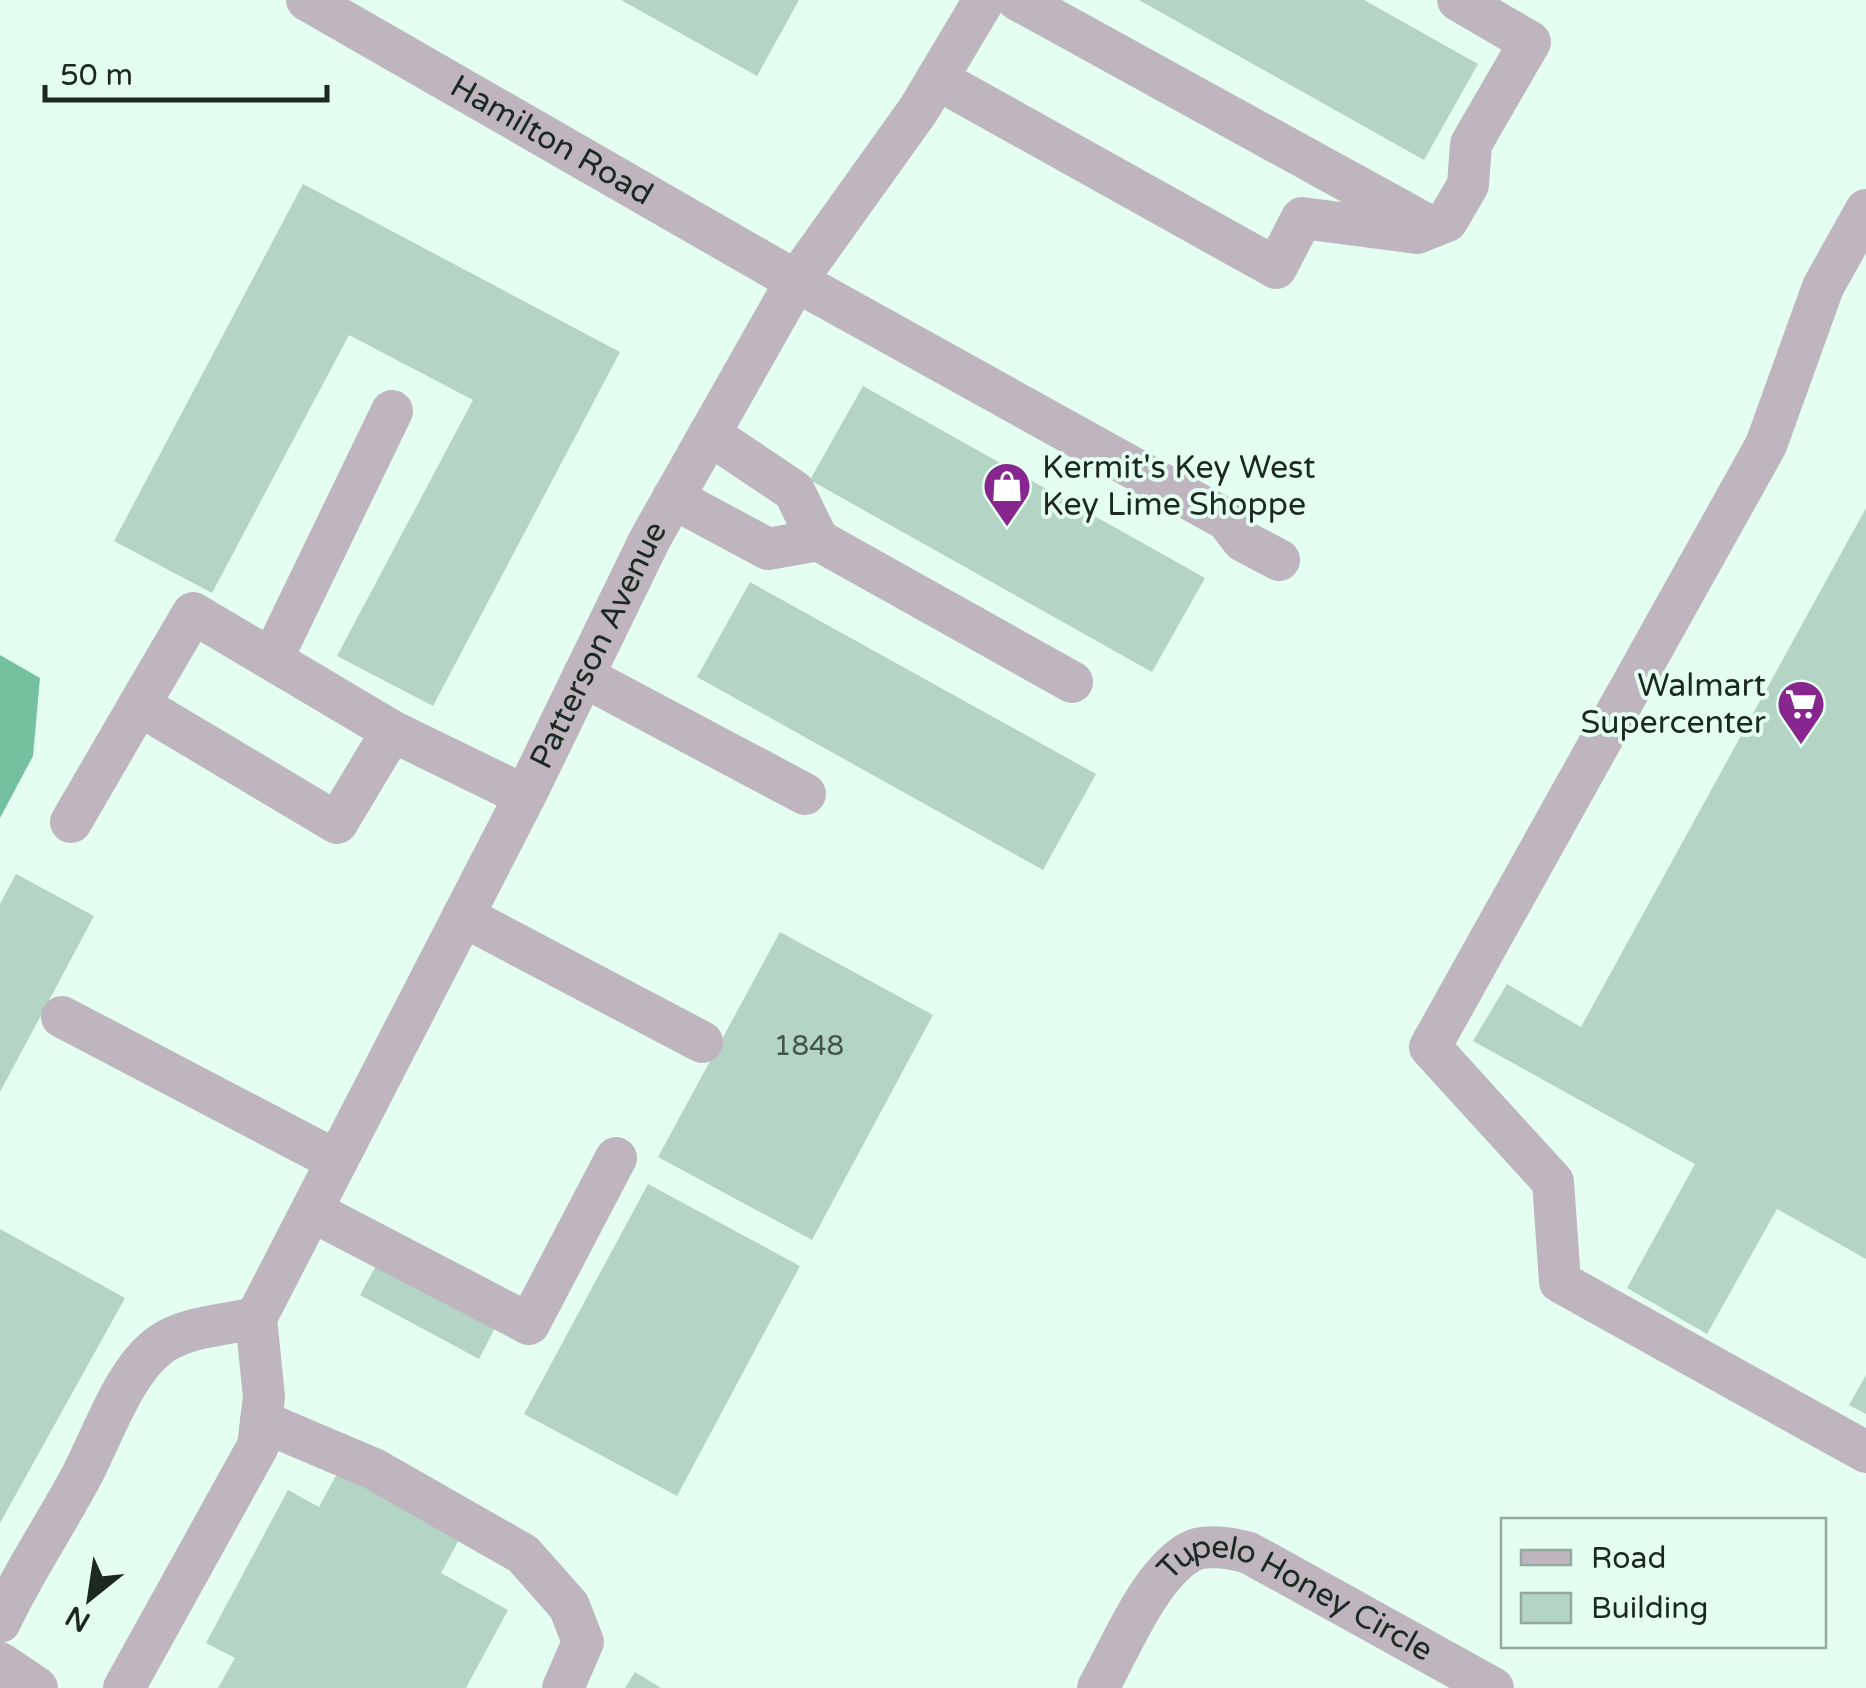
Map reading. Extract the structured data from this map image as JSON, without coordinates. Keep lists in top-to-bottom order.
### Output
{
  "streets": {
    "street": ["Hamilton Road", "Patterson Avenue", "Tupelo Honey Circle"]
  },
  "crossings": [
    ["Hamilton Road", "Patterson Avenue"]
  ],
  "places": {
    "shop": ["Kermit's Key West Key Lime Shoppe"],
    "supermarket": ["Walmart Supercenter"]
  },
  "house_numbers": ["1848"],
  "legend": ["Road", "Building"],
  "scale_bar": "50 m",
  "north": "bottom left"
}
